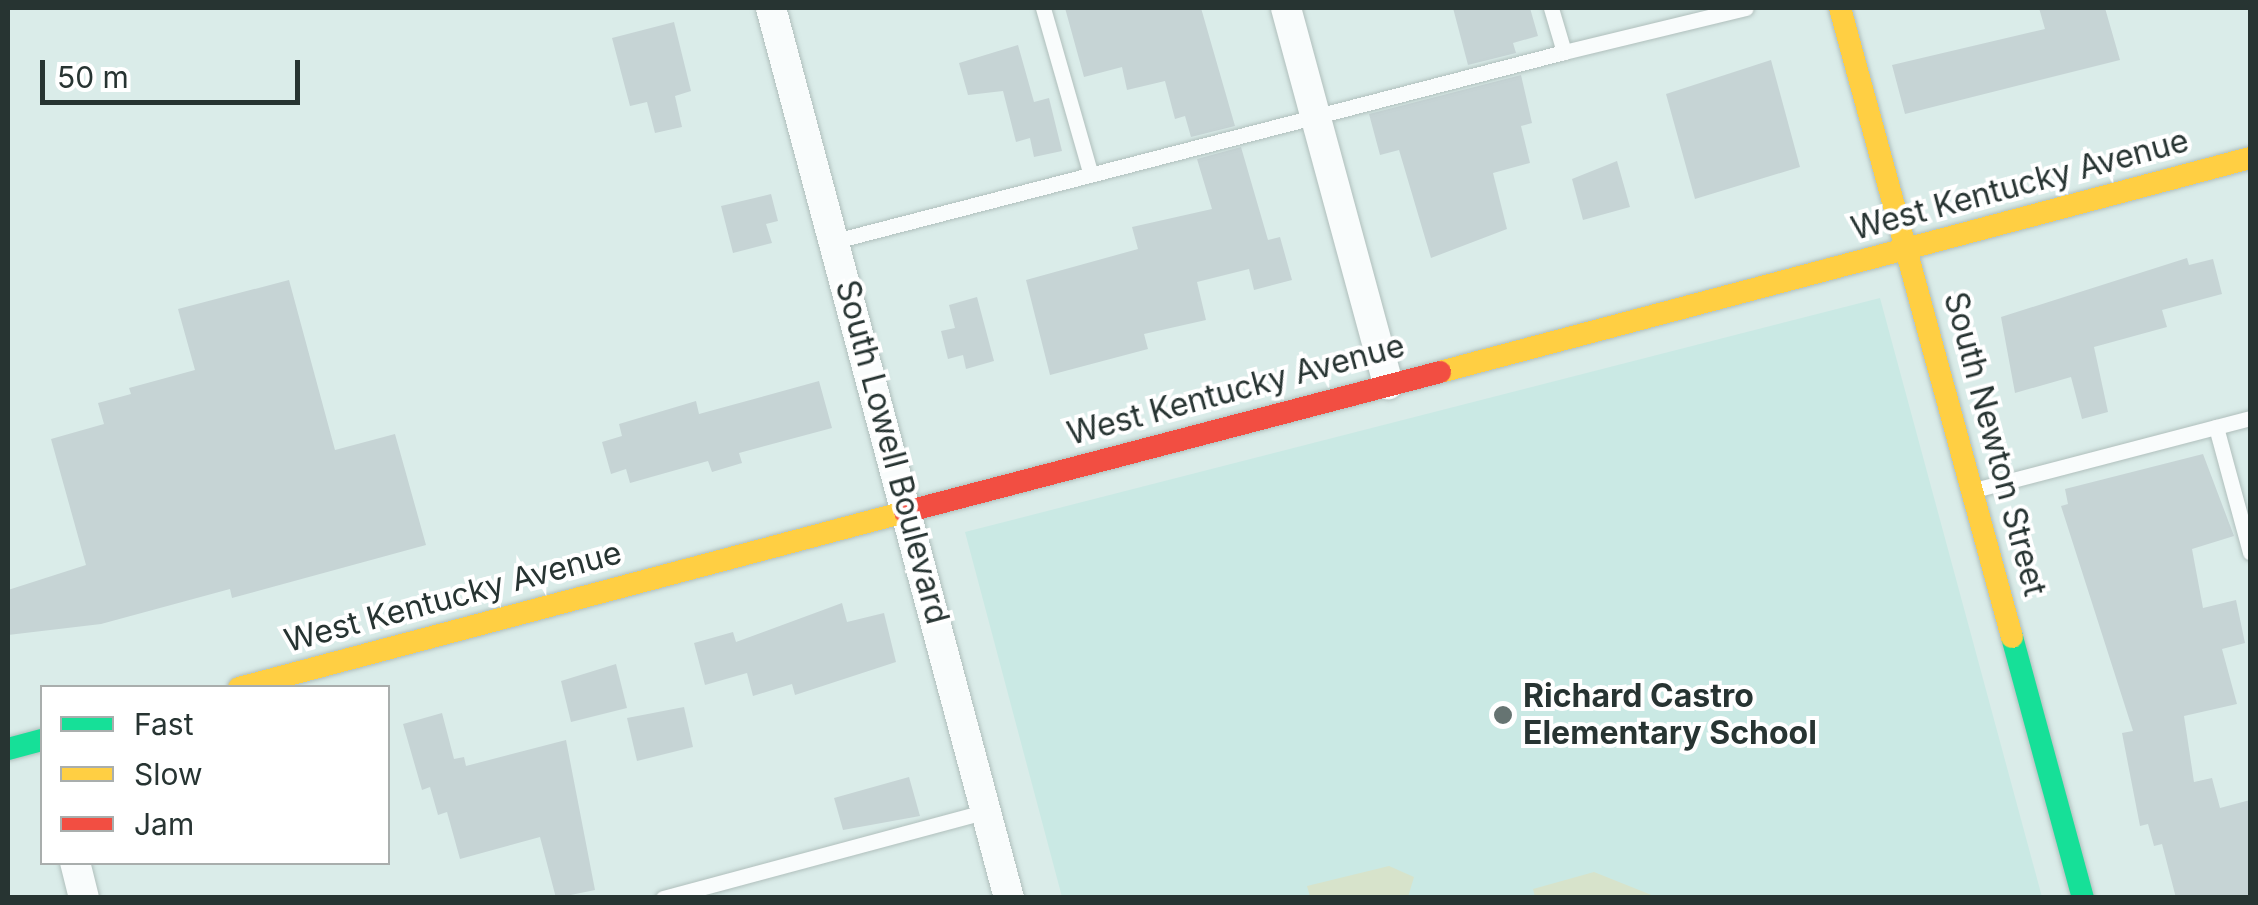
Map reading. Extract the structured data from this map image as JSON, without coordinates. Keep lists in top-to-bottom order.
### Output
{
  "streets": {
    "street": ["West Kentucky Avenue", "South Newton Street", "South Lowell Boulevard"]
  },
  "crossings": [
    ["West Kentucky Avenue", "South Newton Street"],
    ["West Kentucky Avenue", "South Lowell Boulevard"]
  ],
  "places": ["Richard Castro Elementary School"],
  "legend": ["Fast", "Slow", "Jam"],
  "scale_bar": "50 m"
}
